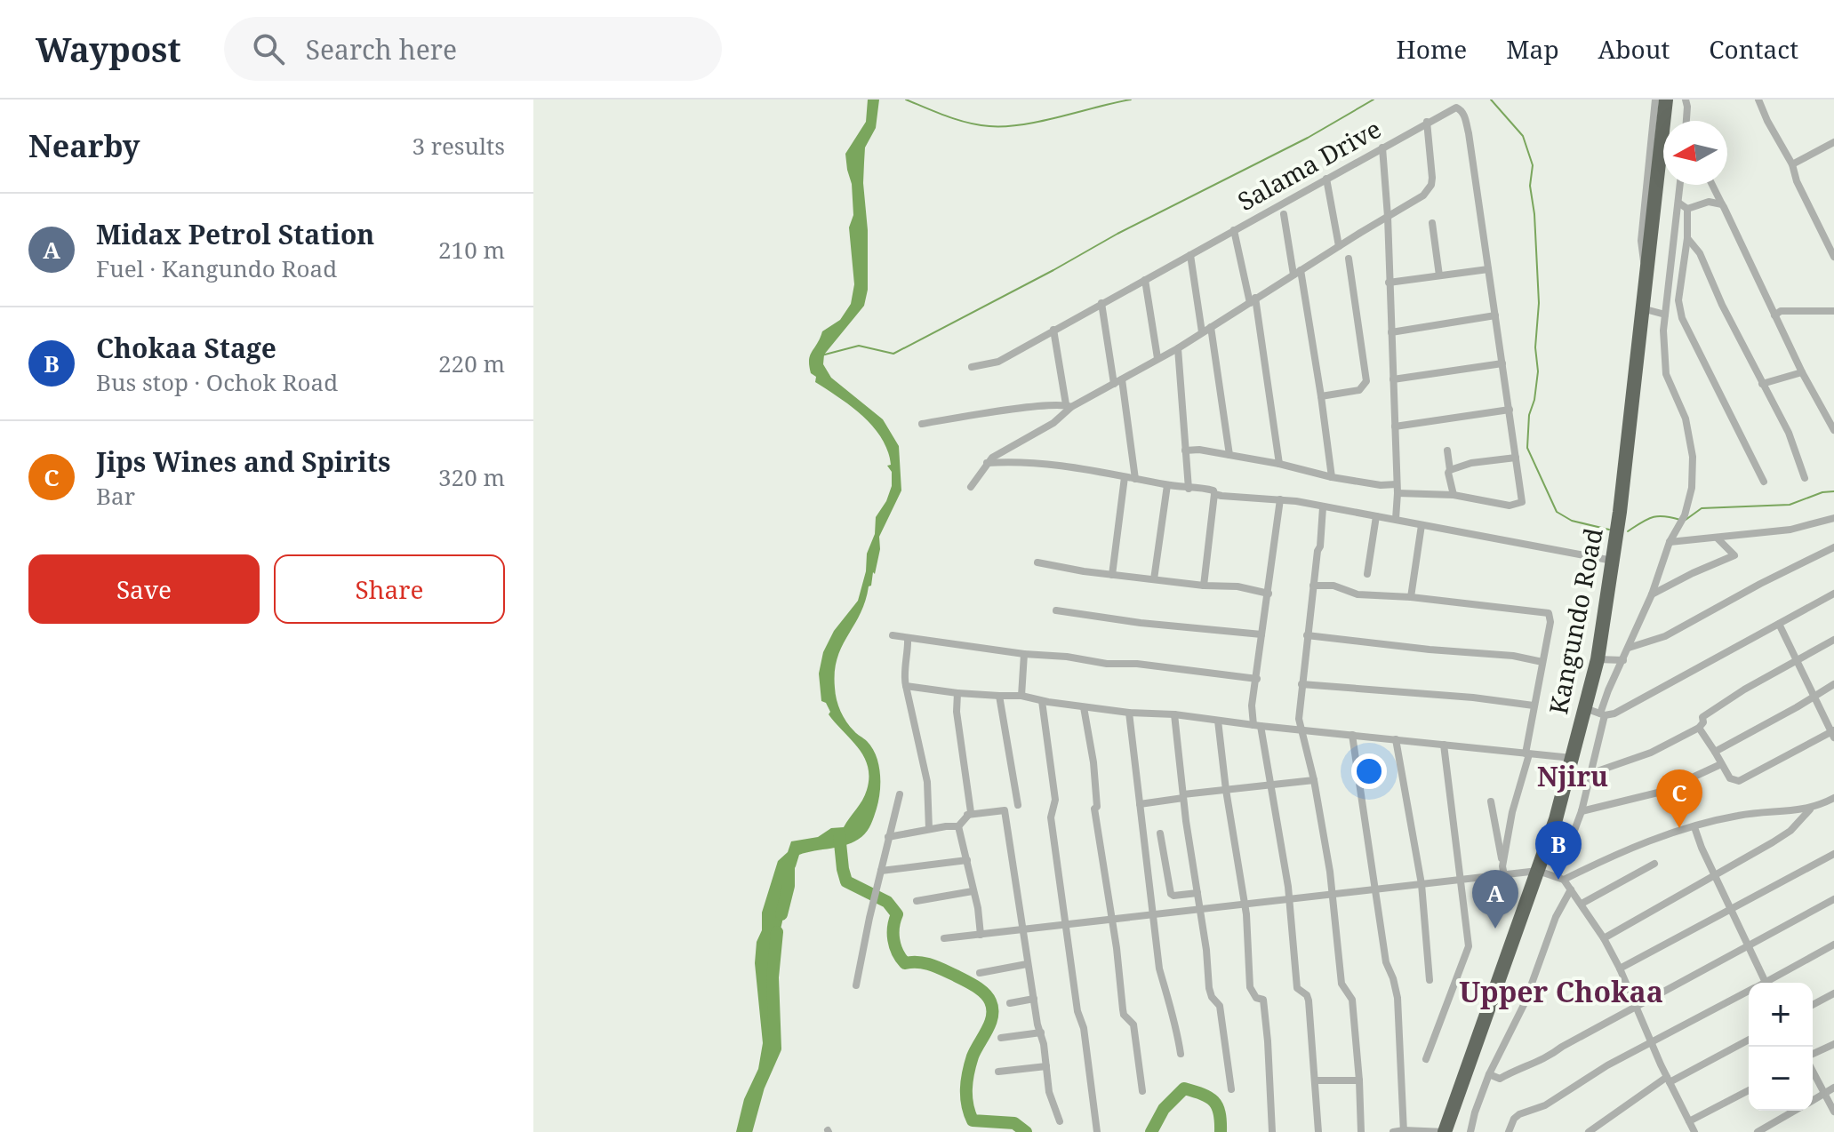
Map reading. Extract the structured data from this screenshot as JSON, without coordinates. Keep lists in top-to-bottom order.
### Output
{
  "streets": {
    "highway": ["Kangundo Road"],
    "street": ["Salama Drive"]
  },
  "districts": ["Njiru", "Upper Chokaa"],
  "north": "left",
  "page": {
    "header": "Waypost",
    "search": "Search here",
    "nav": [
      "Home",
      "Map",
      "About",
      "Contact"
    ],
    "heading": ["Nearby", "3 results"],
    "list": [
      {
        "mark": "A",
        "name": "Midax Petrol Station",
        "note": "Fuel · Kangundo Road",
        "value": "210 m"
      },
      {
        "mark": "B",
        "name": "Chokaa Stage",
        "note": "Bus stop · Ochok Road",
        "value": "220 m"
      },
      {
        "mark": "C",
        "name": "Jips Wines and Spirits",
        "note": "Bar",
        "value": "320 m"
      }
    ],
    "buttons": ["Save", "Share"],
    "pins": ["C", "B", "A"],
    "map_buttons": ["+", "−"]
  }
}
